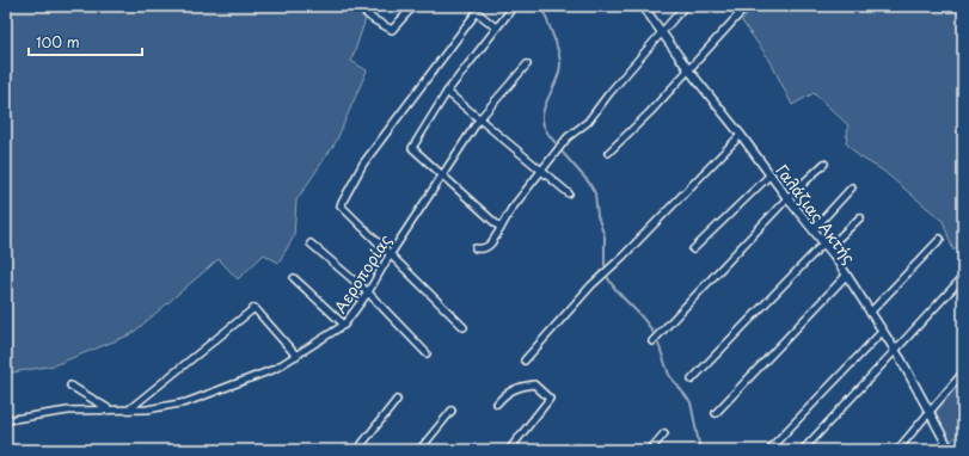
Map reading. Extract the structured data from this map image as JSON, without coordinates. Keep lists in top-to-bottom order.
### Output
{
  "streets": {
    "street": ["Γαλάζιας Ακτής", "Αεροπορίας"]
  },
  "scale_bar": "100 m"
}
